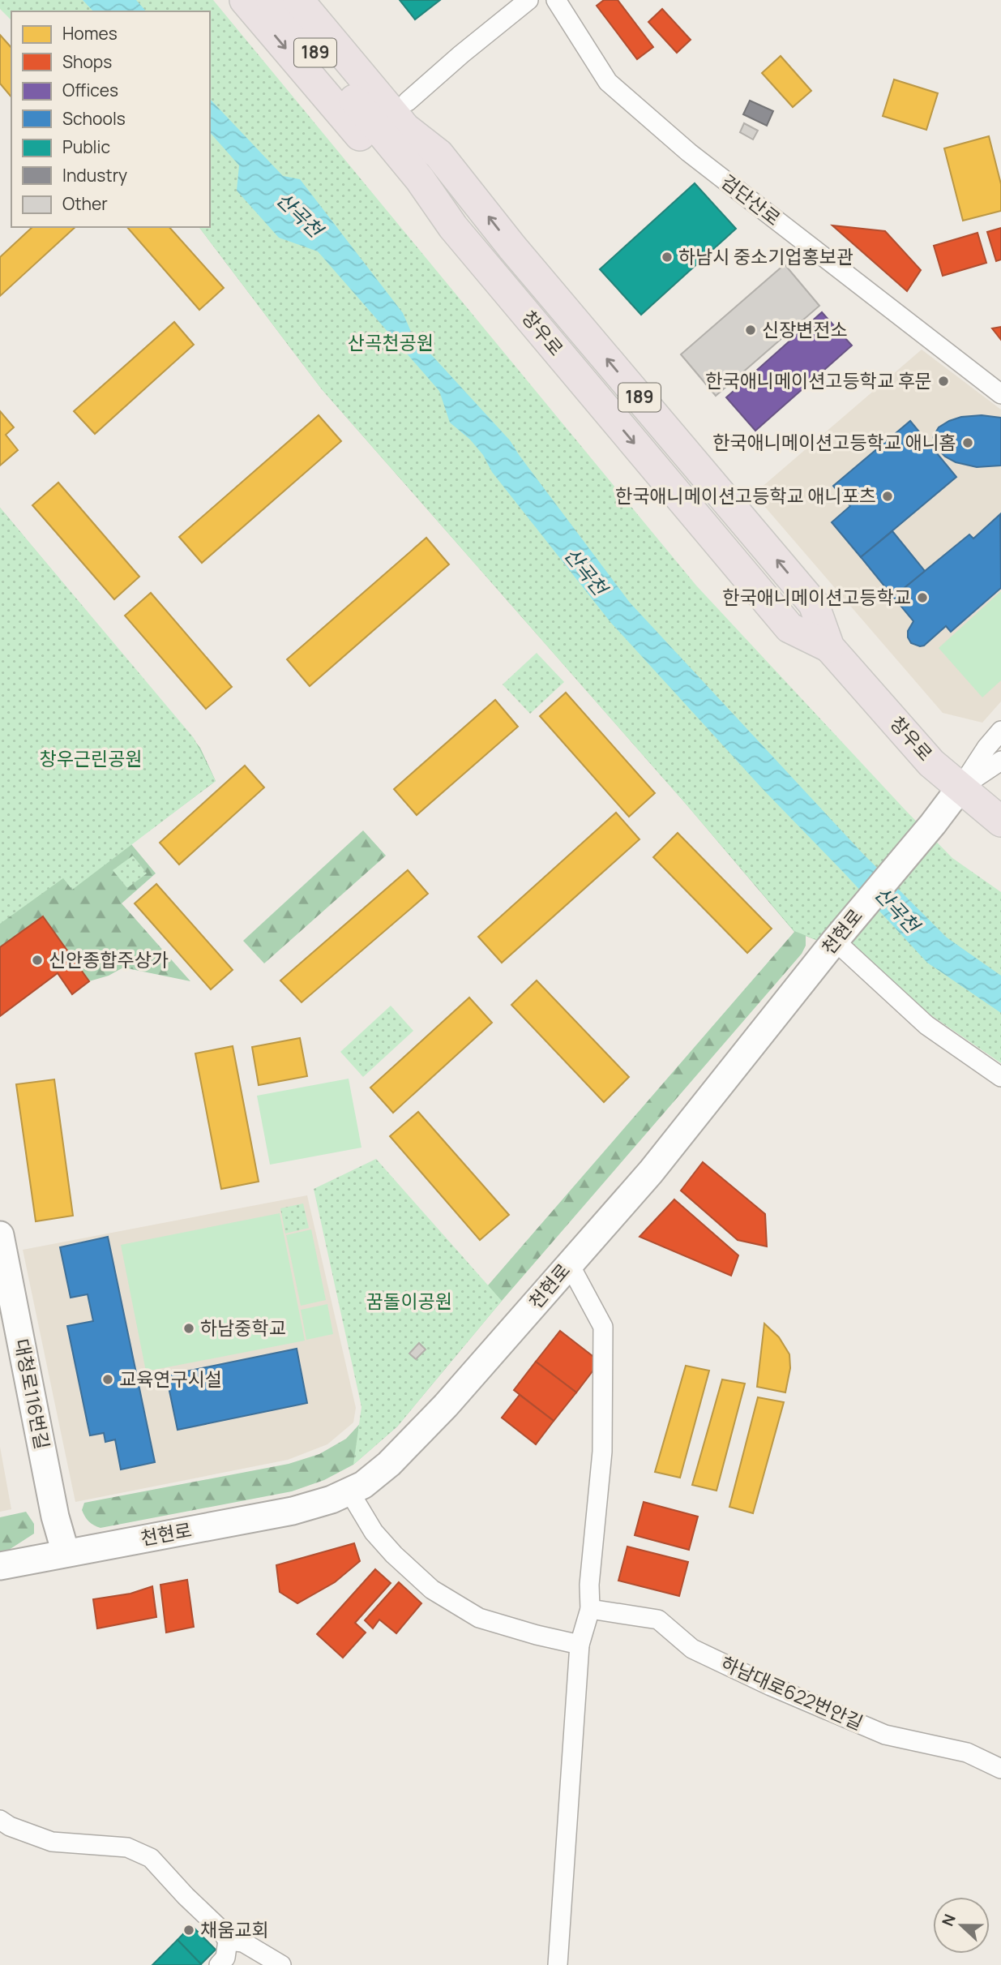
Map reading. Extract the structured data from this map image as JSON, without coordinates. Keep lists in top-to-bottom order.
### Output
{
  "streets": {
    "main road": [
      "189",
      "창우로",
      "천현로",
      "대청로116번길"
    ],
    "street": ["검단산로", "하남대로622번안길"]
  },
  "crossings": [
    ["창우로", "천현로"],
    ["천현로", "대청로116번길"]
  ],
  "water": ["산곡천"],
  "parks": ["산곡천공원", "창우근린공원", "꿈돌이공원"],
  "places": [
    "하남시 중소기업홍보관",
    "신장변전소",
    "한국애니메이션고등학교 후문",
    "한국애니메이션고등학교 애니홈",
    "한국애니메이션고등학교 애니포츠",
    "한국애니메이션고등학교",
    "신안종합주상가",
    "하남중학교",
    "교육연구시설",
    "채움교회"
  ],
  "legend": [
    "Homes",
    "Shops",
    "Offices",
    "Schools",
    "Public",
    "Industry",
    "Other"
  ],
  "north": "left"
}
